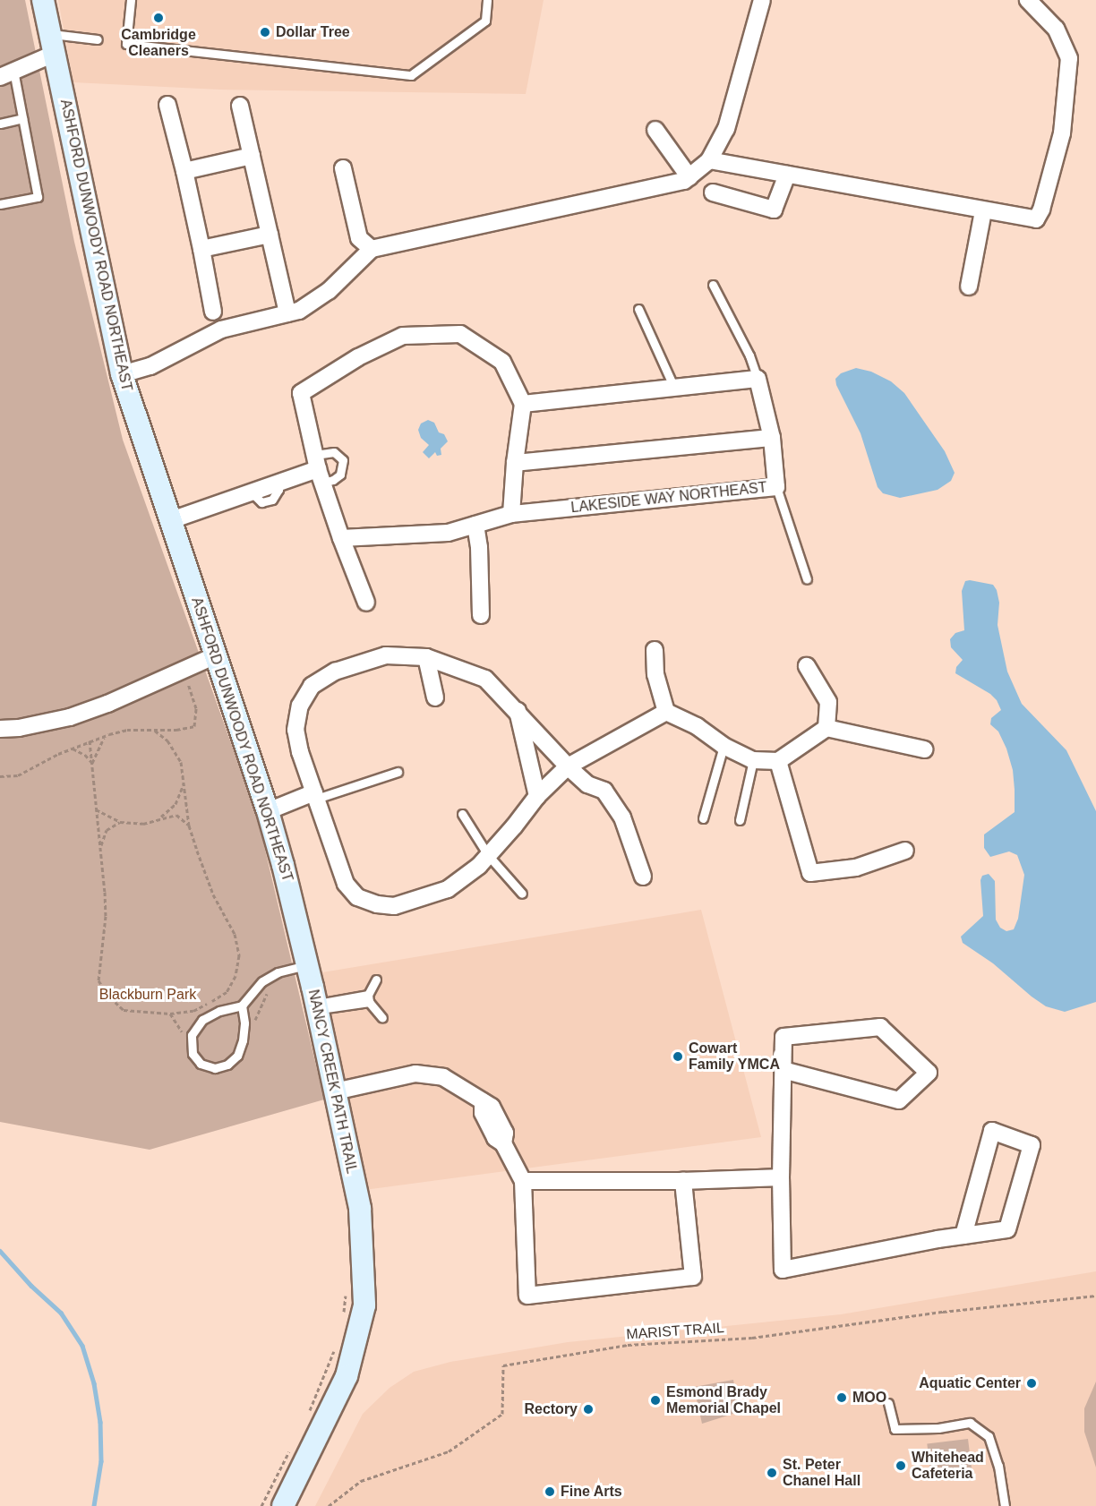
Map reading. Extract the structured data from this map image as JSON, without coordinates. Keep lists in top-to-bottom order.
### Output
{
  "streets": {
    "main road": ["ASHFORD DUNWOODY ROAD NORTHEAST"],
    "street": ["LAKESIDE WAY NORTHEAST"],
    "path": ["MARIST TRAIL"]
  },
  "parks": ["Blackburn Park"],
  "places": [
    "Cambridge Cleaners",
    "Dollar Tree",
    "Cowart Family YMCA",
    "Aquatic Center",
    "MOO",
    "Esmond Brady Memorial Chapel",
    "Rectory",
    "Whitehead Cafeteria",
    "St. Peter Chanel Hall",
    "Fine Arts"
  ]
}
